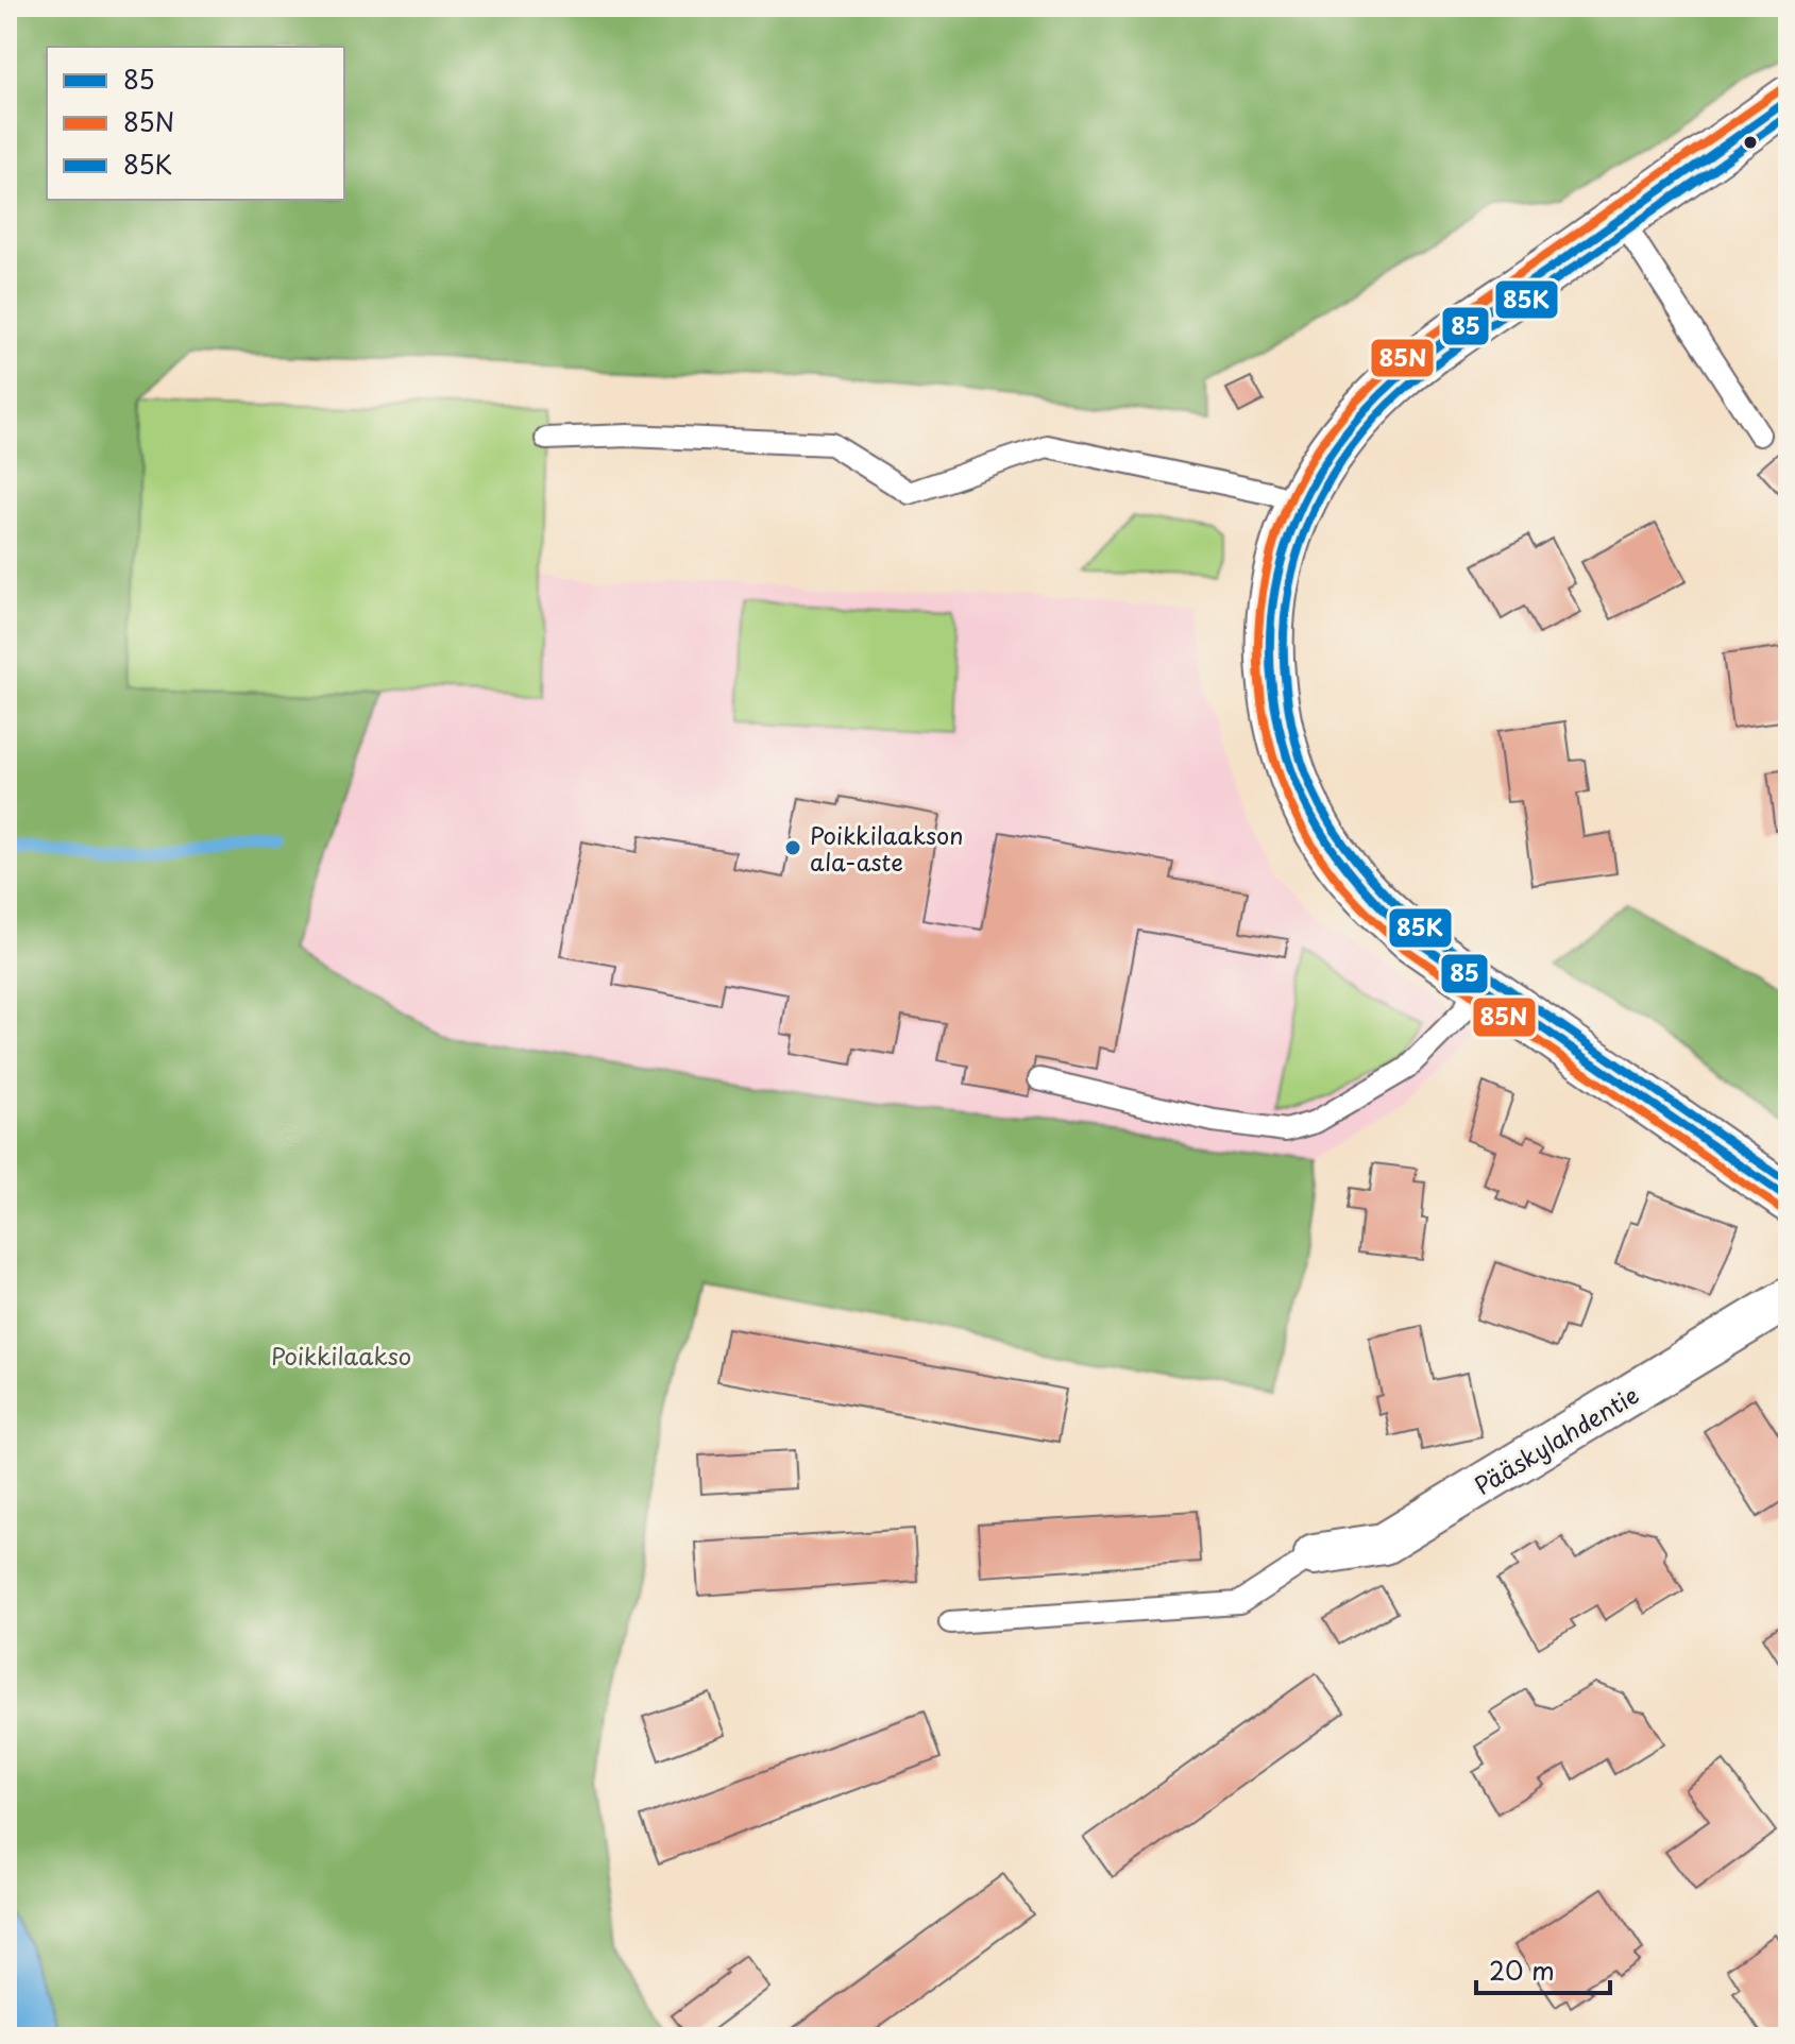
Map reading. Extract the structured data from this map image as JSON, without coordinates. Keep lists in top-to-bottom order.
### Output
{
  "streets": {
    "street": ["Pääskylahdentie"]
  },
  "parks": ["Poikkilaakso"],
  "places": ["Poikkilaakson ala-aste"],
  "lines": ["transit line 85N", "transit line 85", "transit line 85K"],
  "legend": ["85", "85N", "85K"],
  "scale_bar": "20 m"
}
